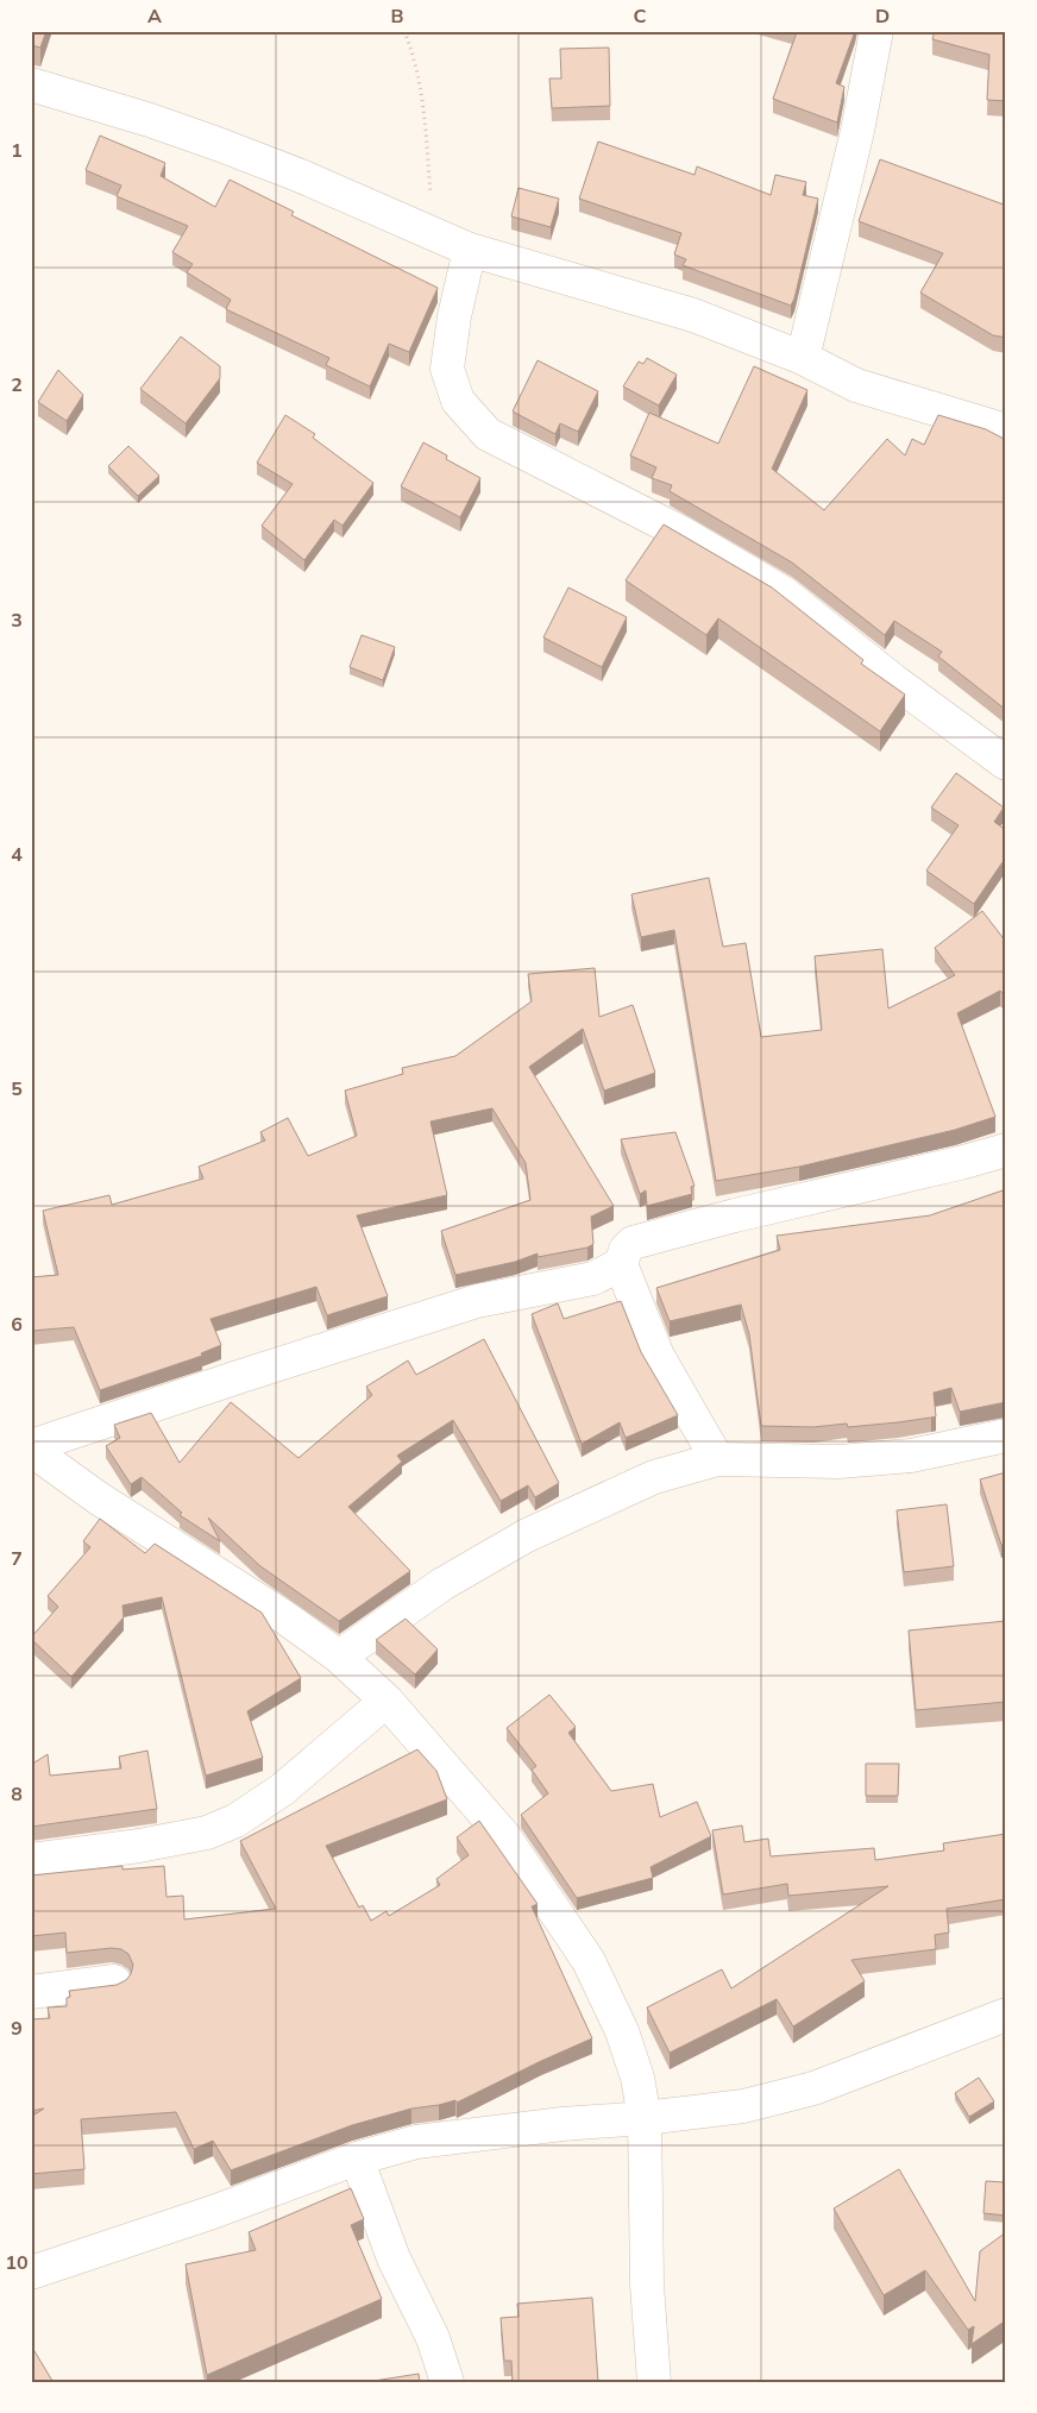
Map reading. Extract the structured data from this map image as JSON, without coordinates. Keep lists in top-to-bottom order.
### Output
{
  "grid": {
    "columns": [
      "A",
      "B",
      "C",
      "D"
    ],
    "rows": [
      "1",
      "2",
      "3",
      "4",
      "5",
      "6",
      "7",
      "8",
      "9",
      "10"
    ]
  }
}
